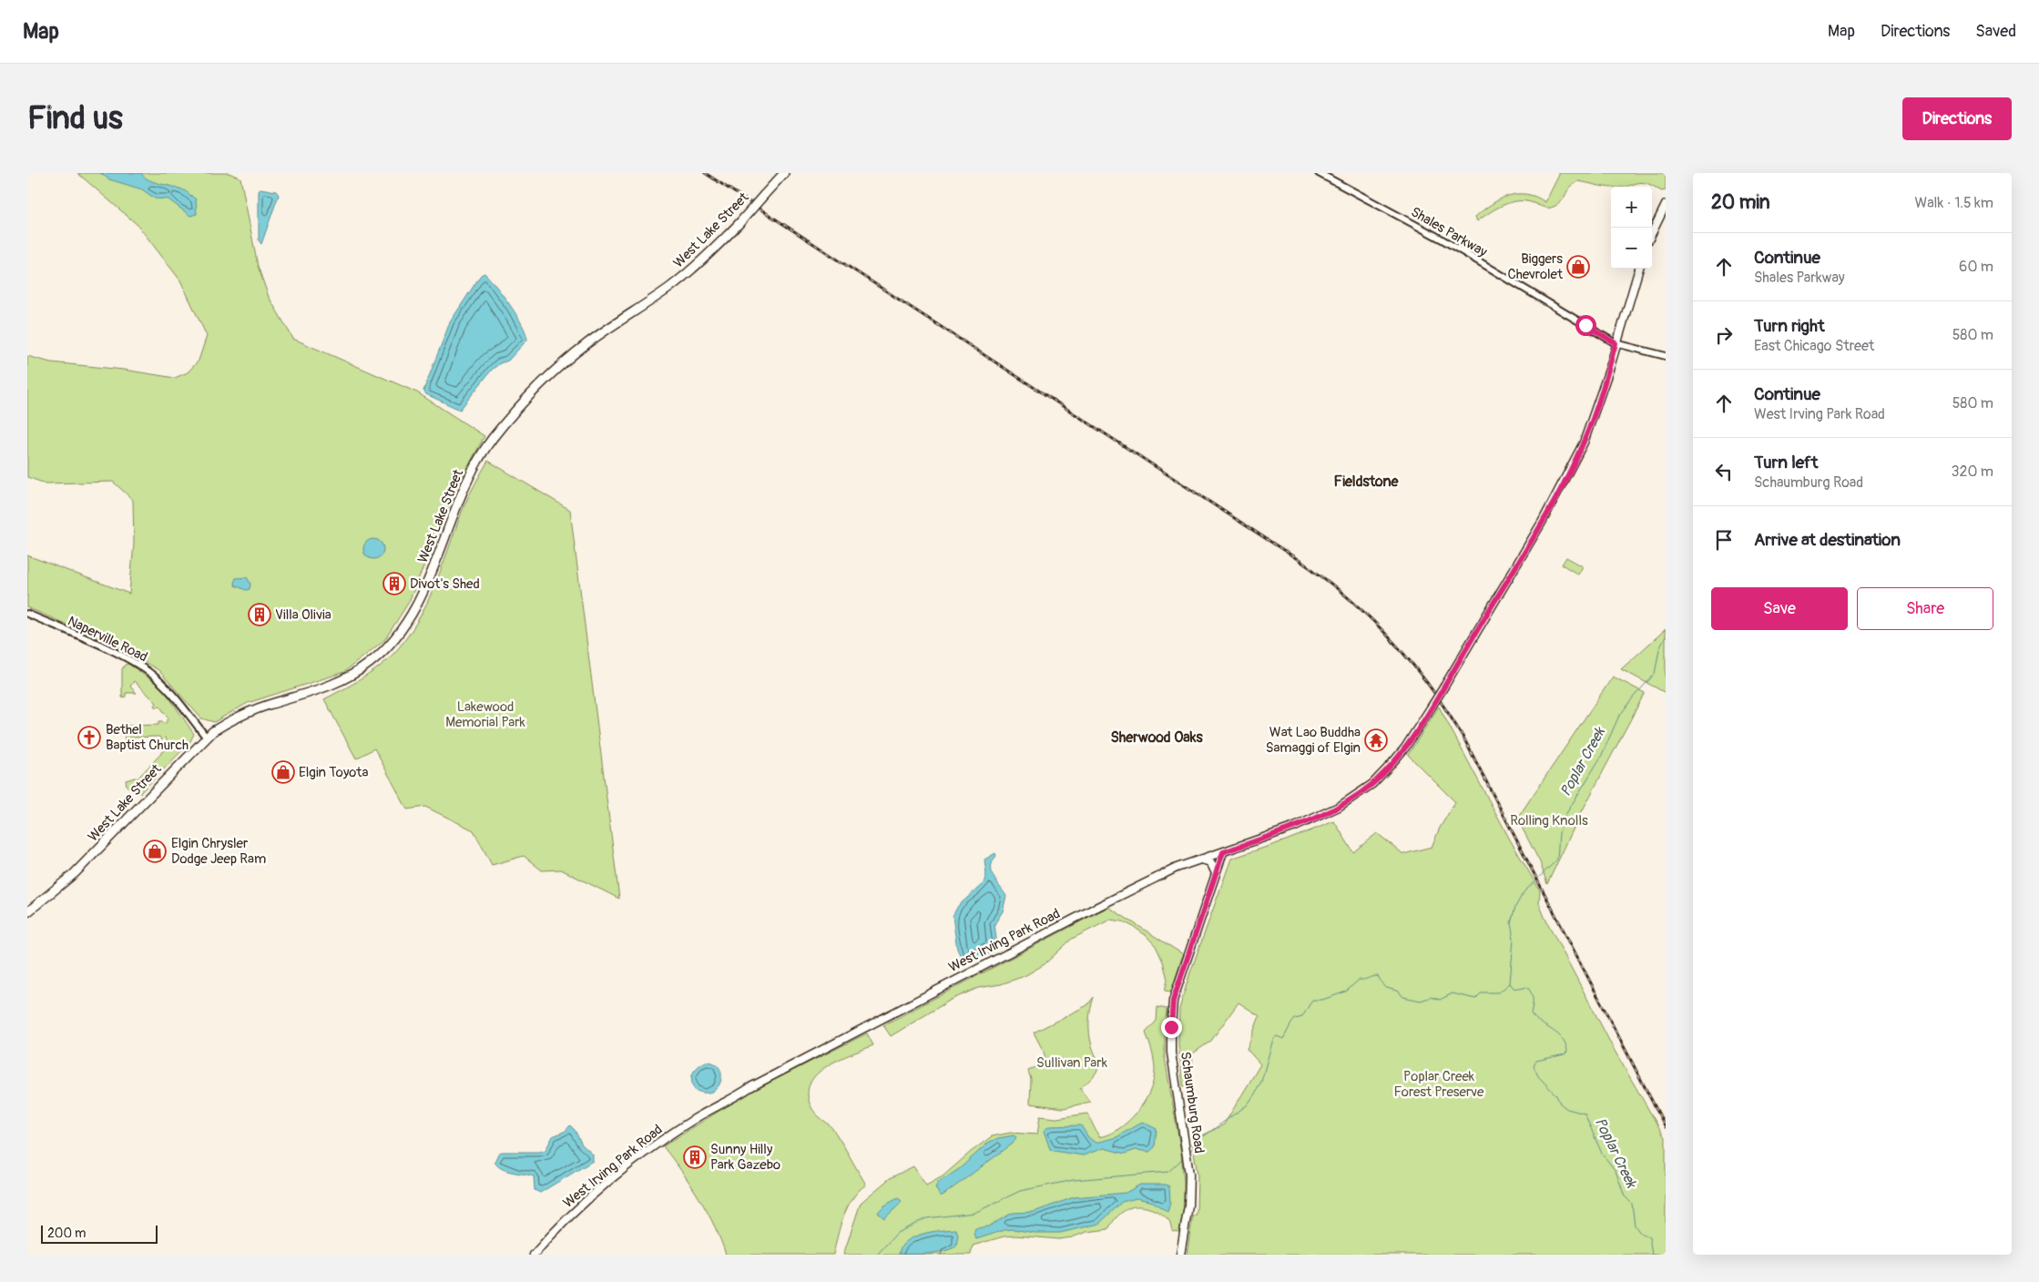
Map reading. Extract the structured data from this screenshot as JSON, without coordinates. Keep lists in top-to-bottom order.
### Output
{
  "streets": {
    "highway": ["West Lake Street"],
    "main road": ["West Irving Park Road", "Schaumburg Road"],
    "street": ["Shales Parkway", "Naperville Road"]
  },
  "crossings": [
    ["West Lake Street", "Naperville Road"],
    ["Shales Parkway", "West Irving Park Road"],
    ["West Irving Park Road", "Schaumburg Road"]
  ],
  "districts": ["Fieldstone", "Sherwood Oaks"],
  "water": ["Poplar Creek"],
  "parks": [
    "Lakewood Memorial Park",
    "Rolling Knolls",
    "Sullivan Park",
    "Poplar Creek Forest Preserve"
  ],
  "places": {
    "shop": ["Biggers Chevrolet", "Elgin Toyota", "Elgin Chrysler Dodge Jeep Ram"],
    "building": ["Divot's Shed", "Villa Olivia", "Sunny Hilly Park Gazebo"],
    "church": ["Bethel Baptist Church"],
    "temple": ["Wat Lao Buddha Samaggi of Elgin"]
  },
  "scale_bar": "200 m",
  "page": {
    "header": "Map",
    "nav": ["Map", "Directions", "Saved"],
    "buttons": [
      "Directions",
      ["Save", "Share"]
    ],
    "title": "Find us",
    "heading": ["20 min", "Walk · 1.5 km"],
    "map_buttons": ["+", "−"],
    "list": [
      ["Continue", "Shales Parkway", "60 m"],
      ["Turn right", "East Chicago Street", "580 m"],
      ["Continue", "West Irving Park Road", "580 m"],
      ["Turn left", "Schaumburg Road", "320 m"],
      "Arrive at destination"
    ],
    "scale": "200 m"
  }
}
